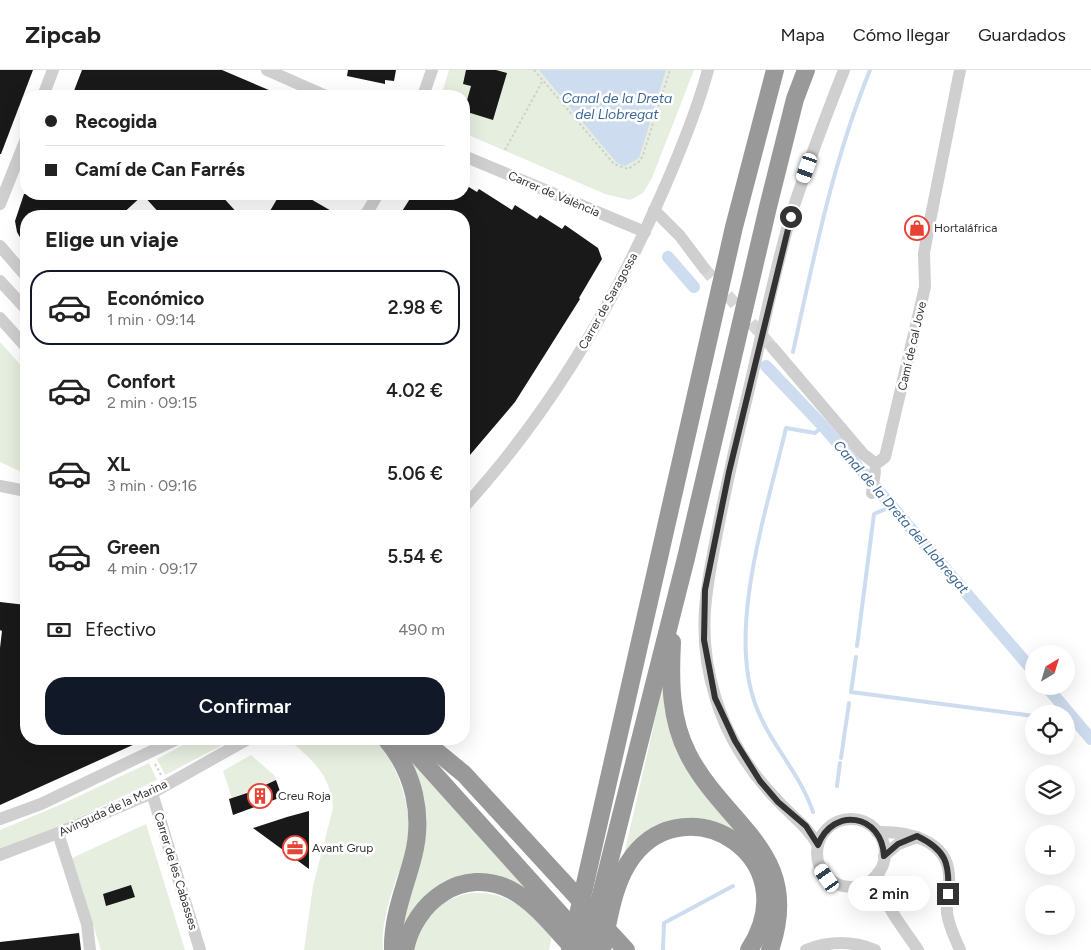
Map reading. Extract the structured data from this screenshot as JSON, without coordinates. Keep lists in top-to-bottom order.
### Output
{
  "streets": {
    "street": [
      "Carrer de València",
      "Carrer de Saragossa",
      "Camí de cal Jove",
      "Avinguda de la Marina",
      "Carrer de les Cabasses"
    ]
  },
  "crossings": [
    ["Carrer de València", "Carrer de Saragossa"],
    ["Avinguda de la Marina", "Carrer de les Cabasses"]
  ],
  "water": ["Canal de la Dreta del Llobregat"],
  "places": {
    "shop": ["Hortaláfrica"],
    "building": ["Creu Roja"],
    "office": ["Avant Grup"]
  },
  "north": "top right",
  "page": {
    "header": "Zipcab",
    "nav": ["Mapa", "Cómo llegar", "Guardados"],
    "banner": ["Recogida", "Camí de Can Farrés"],
    "heading": "Elige un viaje",
    "list": [
      {
        "name": "Económico",
        "note": "1 min · 09:14",
        "value": "2.98 €"
      },
      {
        "name": "Confort",
        "note": "2 min · 09:15",
        "value": "4.02 €"
      },
      {
        "name": "XL",
        "note": "3 min · 09:16",
        "value": "5.06 €"
      },
      {
        "name": "Green",
        "note": "4 min · 09:17",
        "value": "5.54 €"
      }
    ],
    "pay": ["Efectivo", "490 m"],
    "map_buttons": ["+", "−"],
    "buttons": "Confirmar",
    "bubble": "2 min"
  }
}
